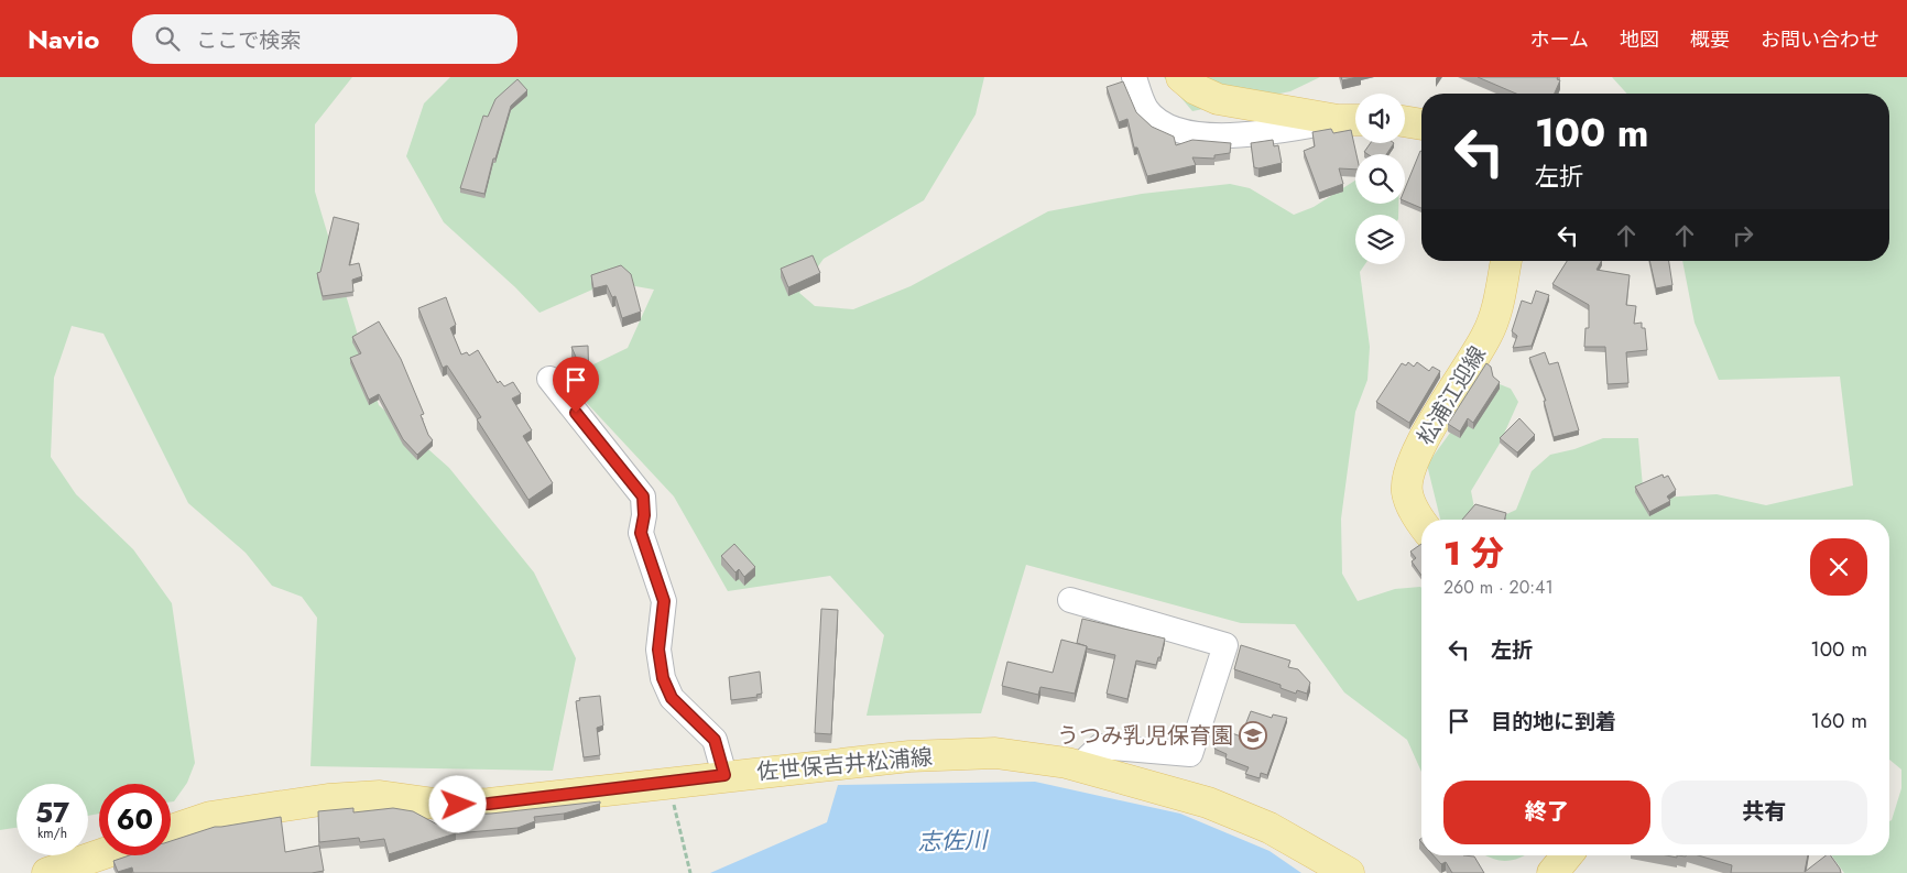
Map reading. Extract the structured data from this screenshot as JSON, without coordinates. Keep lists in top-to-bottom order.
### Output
{
  "streets": {
    "main road": ["松浦江迎線", "佐世保吉井松浦線"]
  },
  "water": ["志佐川"],
  "places": {
    "school or university": ["うつみ乳児保育園"]
  },
  "page": {
    "header": "Navio",
    "search": "ここで検索",
    "nav": [
      "ホーム",
      "地図",
      "概要",
      "お問い合わせ"
    ],
    "turn": ["100 m", "左折"],
    "heading": ["1 分", "260 m · 20:41"],
    "list": [
      {
        "name": "左折",
        "value": "100 m"
      },
      {
        "name": "目的地に到着",
        "value": "160 m"
      }
    ],
    "buttons": ["終了", "共有"],
    "speed": "57 km/h",
    "limit": "60"
  }
}
